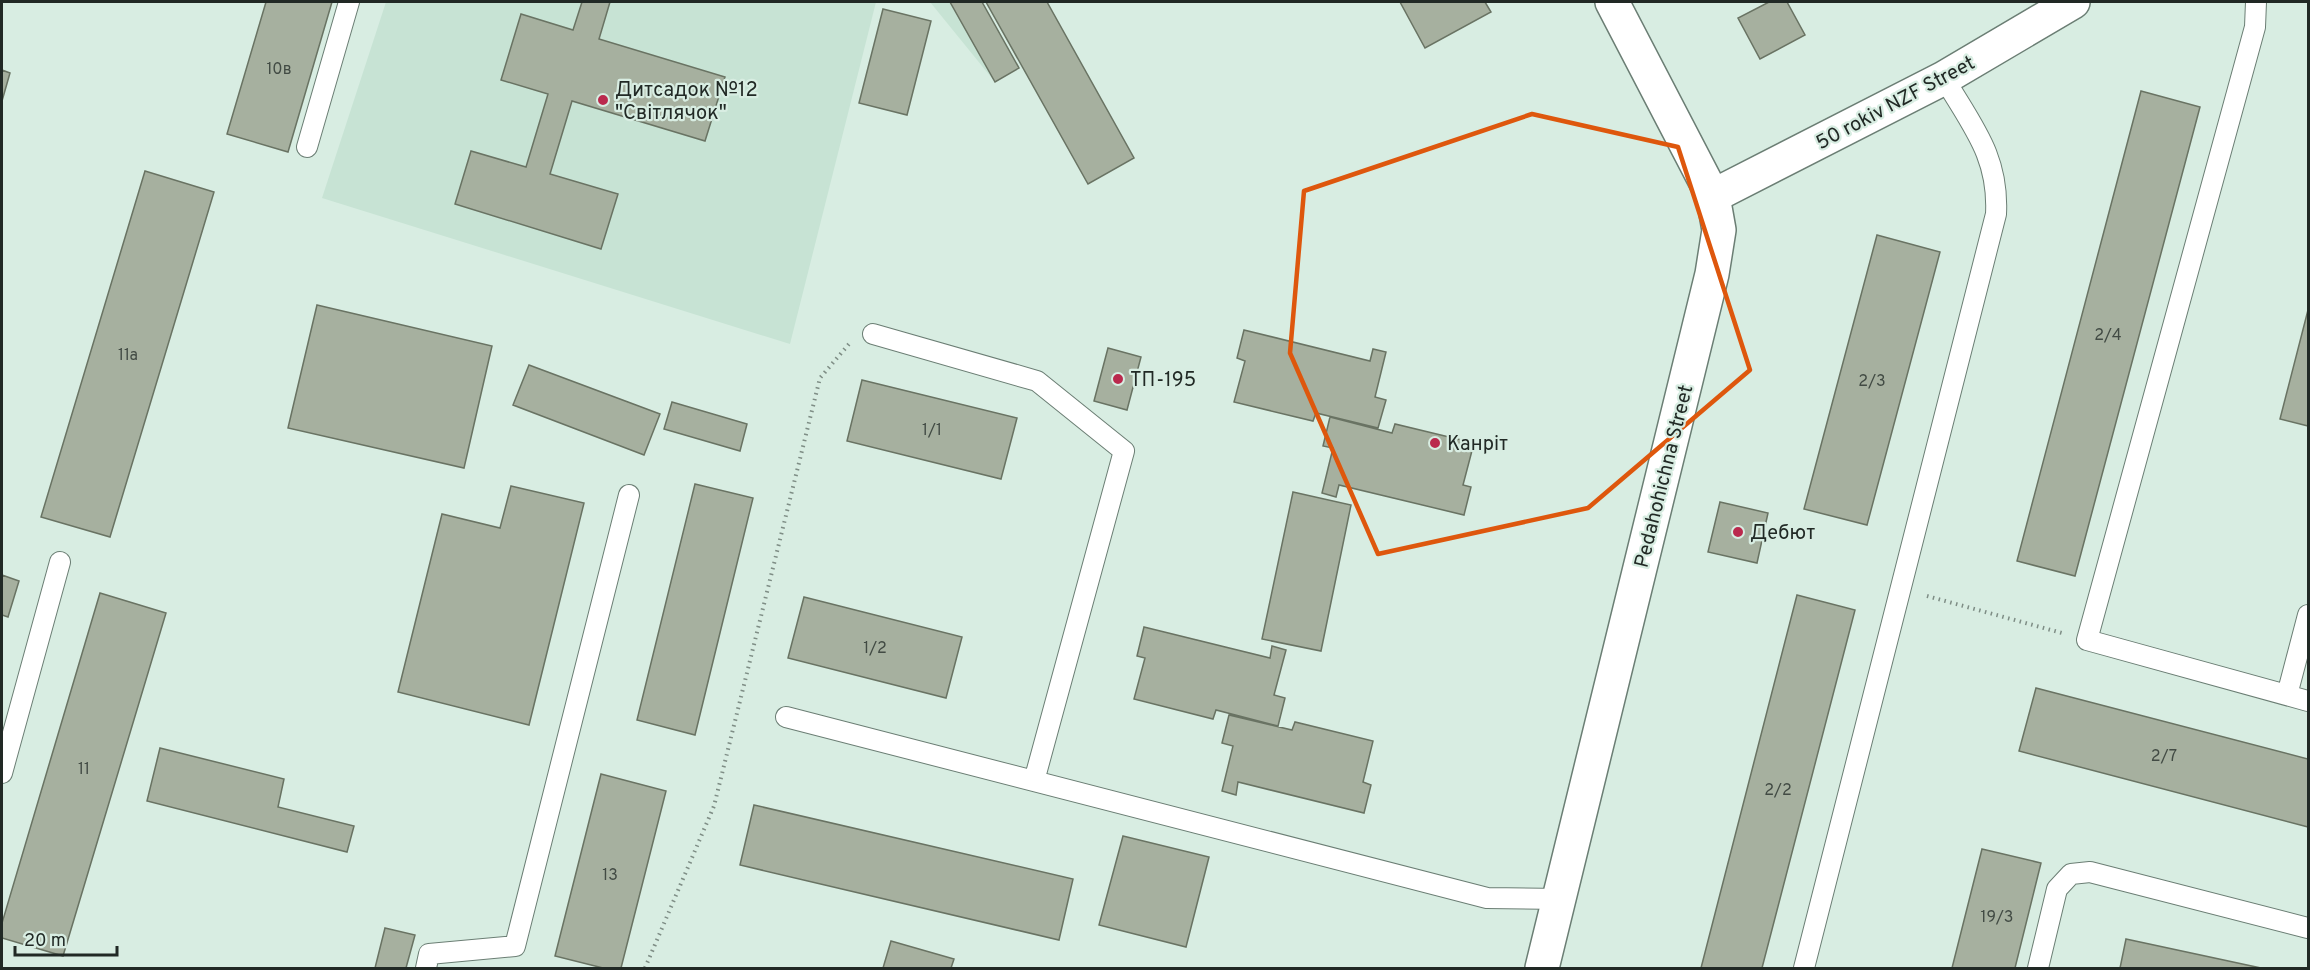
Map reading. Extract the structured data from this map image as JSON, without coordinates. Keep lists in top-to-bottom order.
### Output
{
  "streets": {
    "main road": ["50 rokiv NZF Street", "Pedahohichna Street"]
  },
  "crossings": [
    ["50 rokiv NZF Street", "Pedahohichna Street"]
  ],
  "places": [
    "Дитсадок №12 \"Світлячок\"",
    "ТП-195",
    "Канріт",
    "Дебют"
  ],
  "house_numbers": [
    "10в",
    "2/4",
    "11а",
    "2/3",
    "1/1",
    "1/2",
    "2/7",
    "11",
    "2/2",
    "13",
    "19/3"
  ],
  "scale_bar": "20 m"
}
